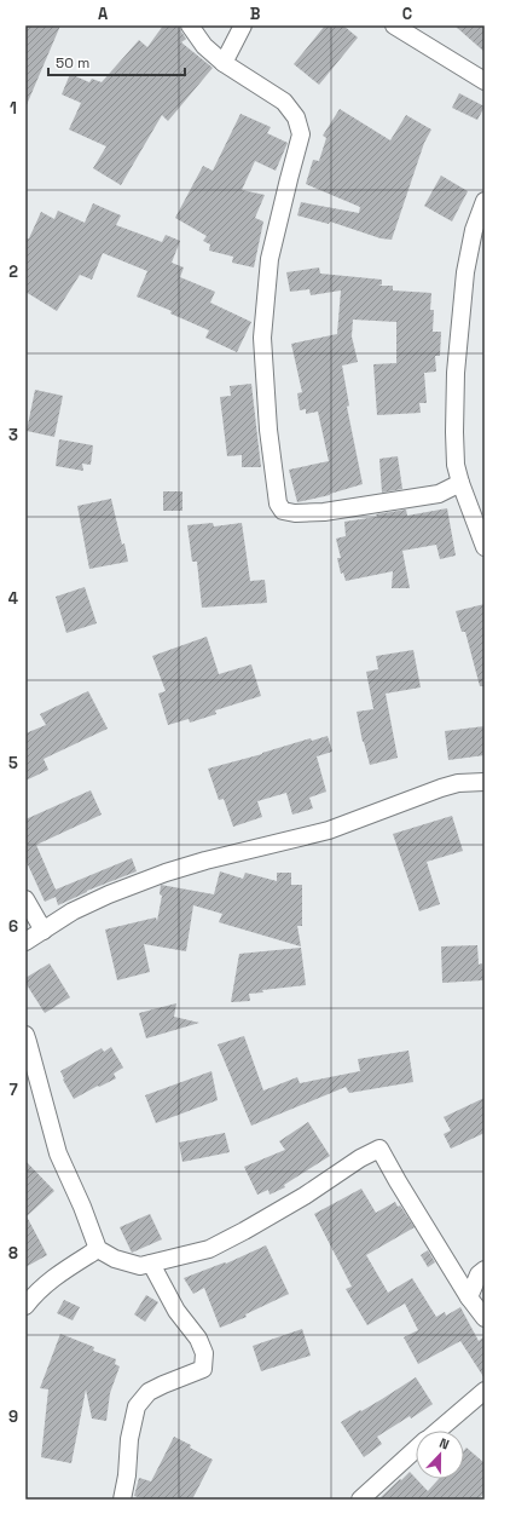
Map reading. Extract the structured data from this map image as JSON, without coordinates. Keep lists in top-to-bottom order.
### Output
{
  "scale_bar": "50 m",
  "north": "top",
  "grid": {
    "columns": ["A", "B", "C"],
    "rows": [
      "1",
      "2",
      "3",
      "4",
      "5",
      "6",
      "7",
      "8",
      "9"
    ]
  }
}
